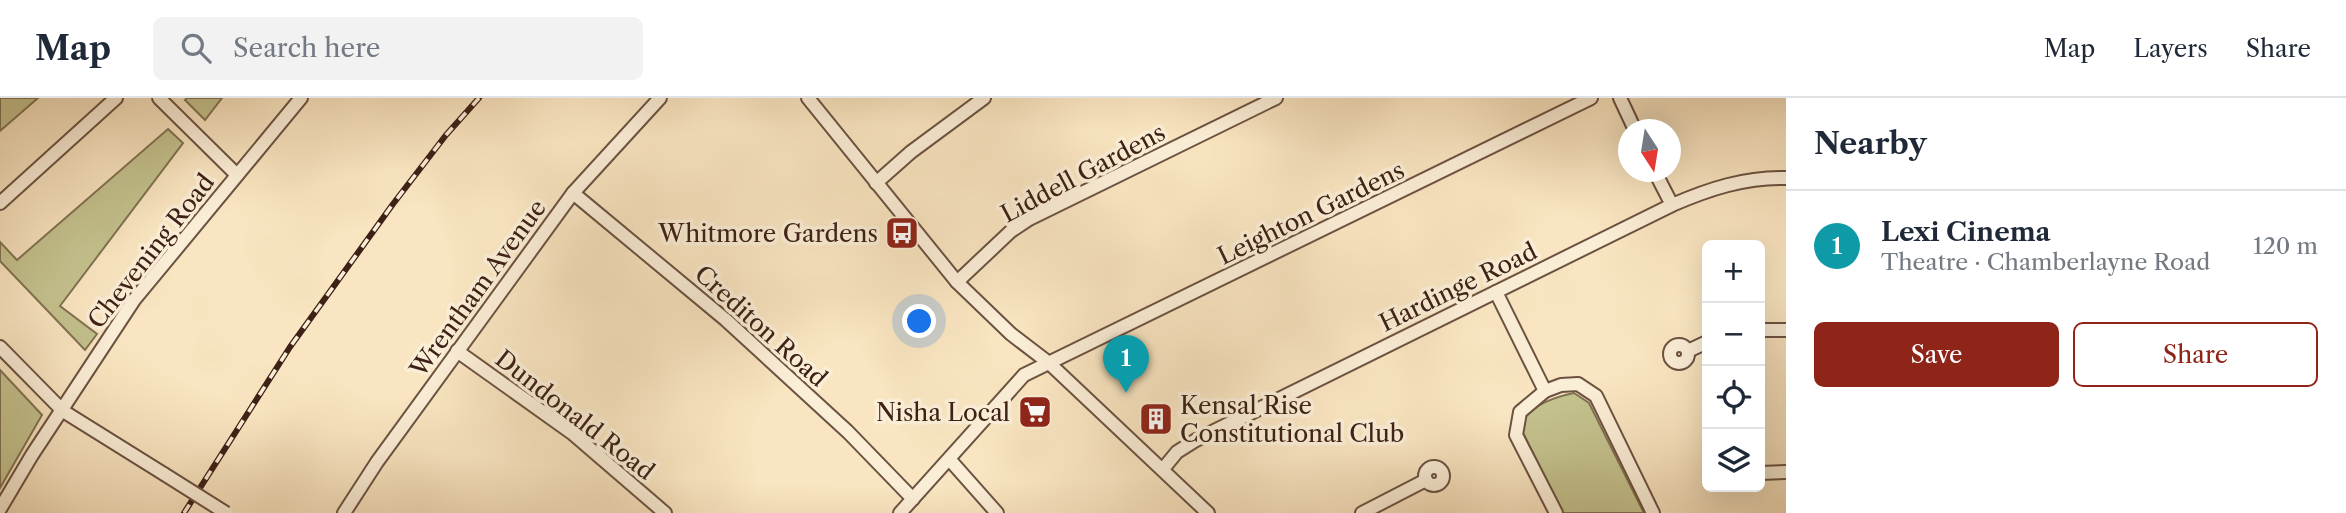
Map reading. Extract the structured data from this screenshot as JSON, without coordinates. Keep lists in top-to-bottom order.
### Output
{
  "streets": {
    "street": [
      "Liddell Gardens",
      "Leighton Gardens",
      "Chevening Road",
      "Hardinge Road",
      "Wrentham Avenue",
      "Crediton Road",
      "Dundonald Road"
    ]
  },
  "crossings": [
    ["Leighton Gardens", "Crediton Road"],
    ["Wrentham Avenue", "Crediton Road"],
    ["Wrentham Avenue", "Dundonald Road"]
  ],
  "places": {
    "bus stop": ["Whitmore Gardens"],
    "supermarket": ["Nisha Local"],
    "building": ["Kensal Rise Constitutional Club"]
  },
  "north": "bottom",
  "page": {
    "header": "Map",
    "search": "Search here",
    "nav": ["Map", "Layers", "Share"],
    "heading": "Nearby",
    "list": [
      {
        "mark": "1",
        "name": "Lexi Cinema",
        "note": "Theatre · Chamberlayne Road",
        "value": "120 m"
      }
    ],
    "map_buttons": ["+", "−"],
    "buttons": ["Save", "Share"],
    "pins": "1"
  }
}
